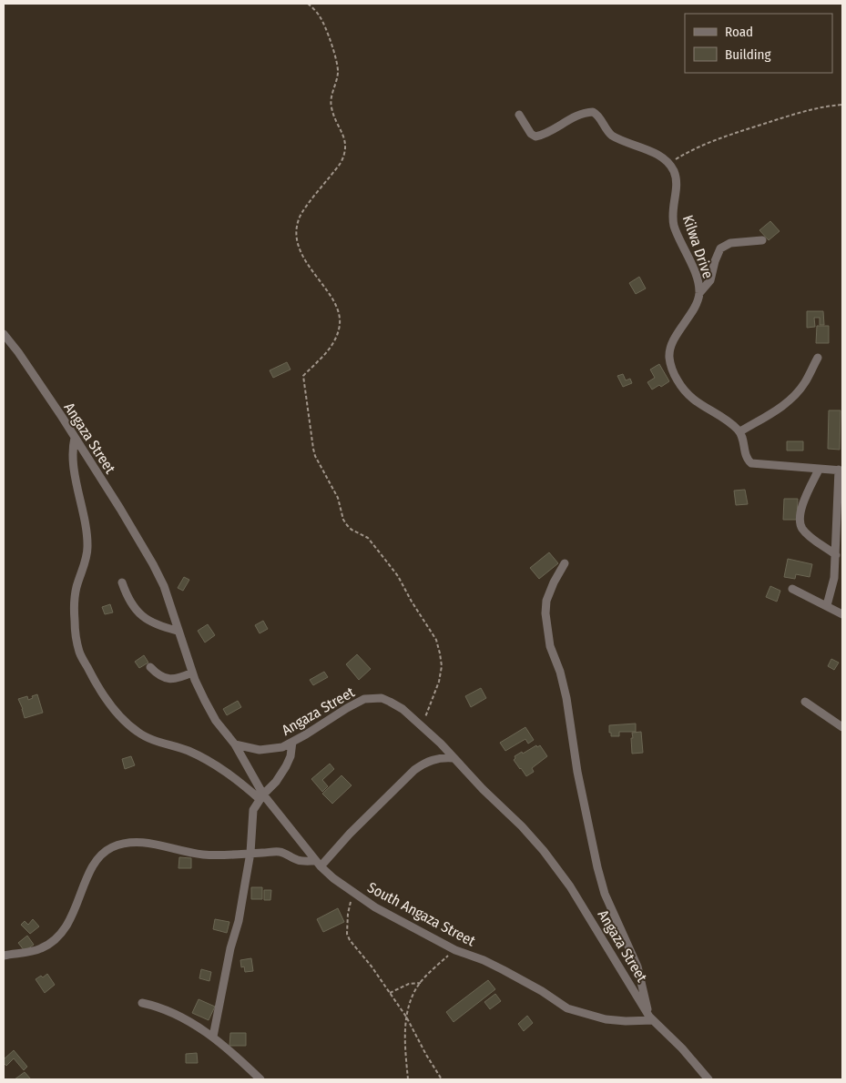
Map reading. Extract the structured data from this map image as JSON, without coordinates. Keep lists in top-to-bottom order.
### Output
{
  "streets": {
    "street": ["Kilwa Drive", "Angaza Street", "South Angaza Street"]
  },
  "crossings": [
    ["Angaza Street", "South Angaza Street"]
  ],
  "legend": ["Road", "Building"]
}
